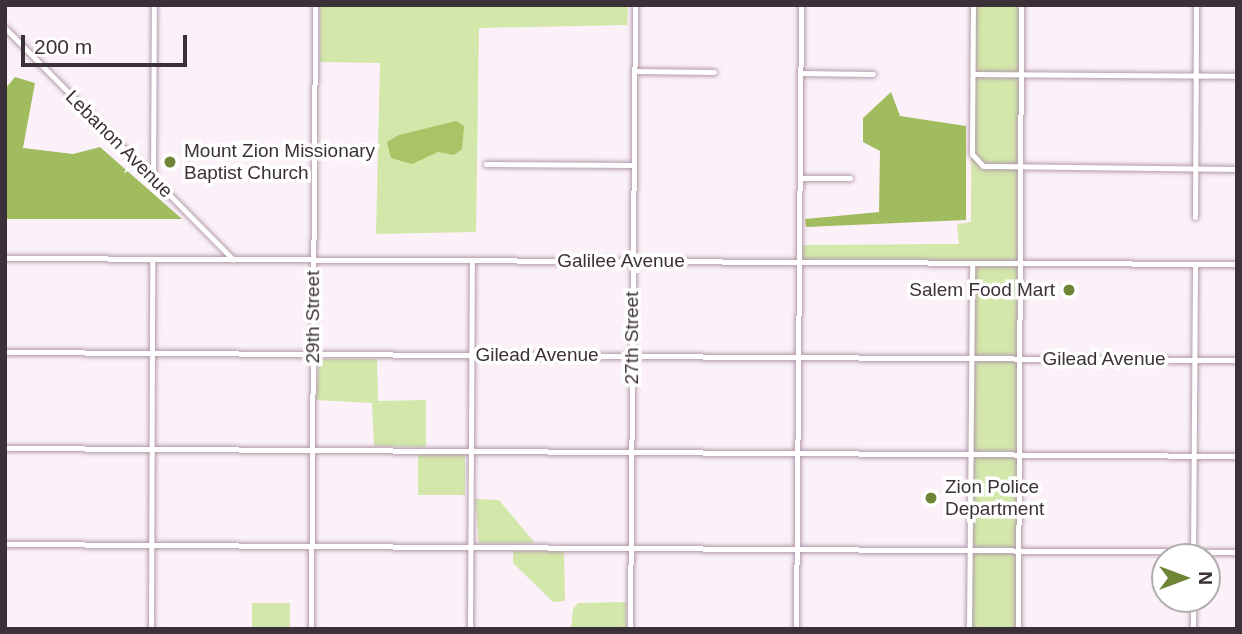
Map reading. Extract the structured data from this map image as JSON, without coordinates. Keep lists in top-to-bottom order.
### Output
{
  "streets": {
    "street": [
      "Lebanon Avenue",
      "Galilee Avenue",
      "29th Street",
      "27th Street",
      "Gilead Avenue"
    ]
  },
  "crossings": [
    ["Lebanon Avenue", "Galilee Avenue"],
    ["Galilee Avenue", "29th Street"],
    ["Galilee Avenue", "27th Street"],
    ["29th Street", "Gilead Avenue"],
    ["27th Street", "Gilead Avenue"]
  ],
  "places": ["Mount Zion Missionary Baptist Church", "Salem Food Mart", "Zion Police Department"],
  "scale_bar": "200 m",
  "north": "right"
}
